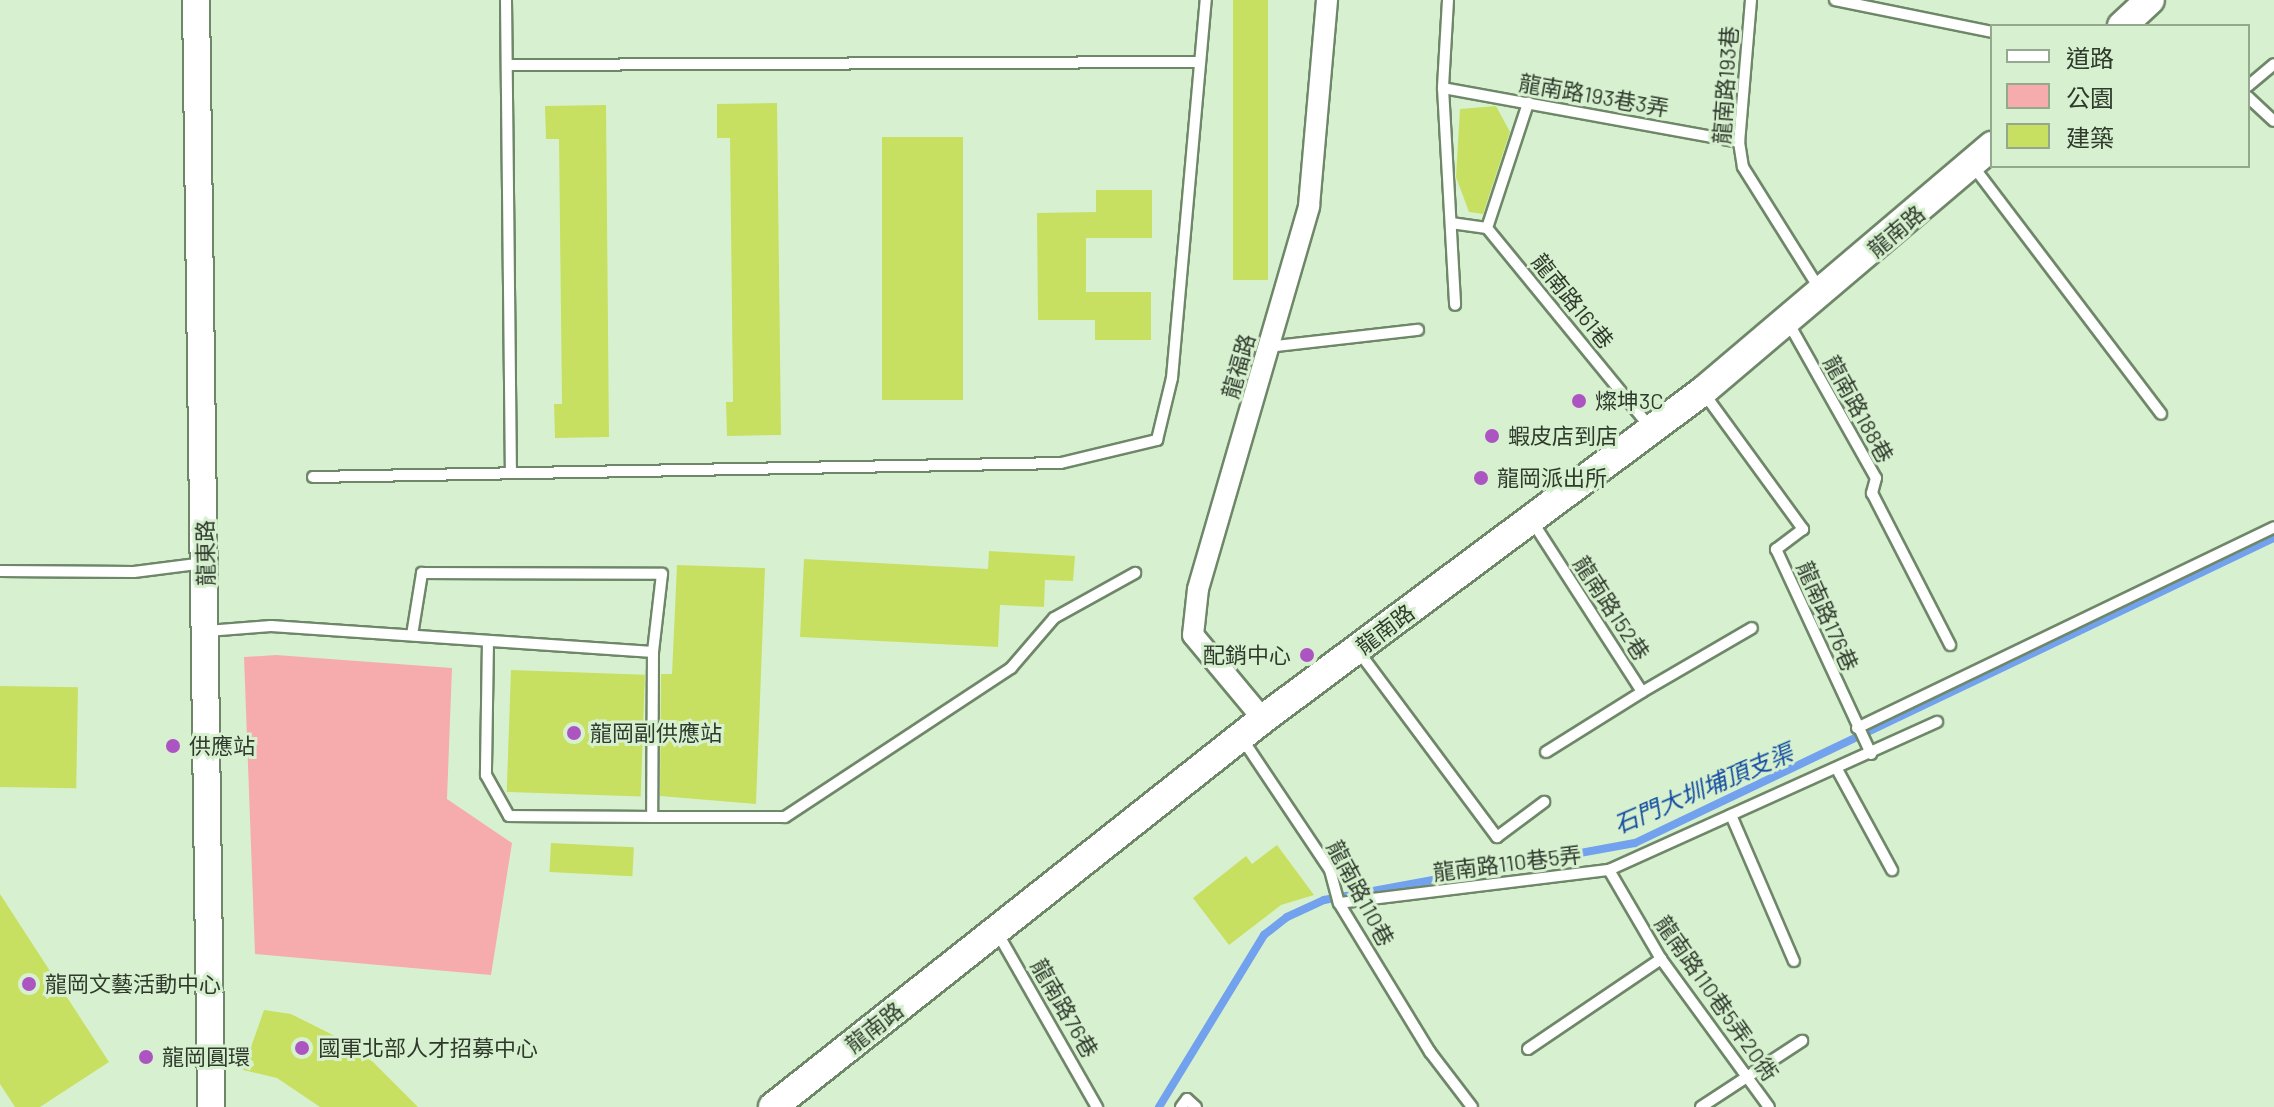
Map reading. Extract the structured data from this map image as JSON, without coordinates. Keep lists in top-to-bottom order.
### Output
{
  "streets": {
    "main road": ["龍南路"],
    "street": ["龍福路", "龍東路"],
    "lane": [
      "龍南路193巷",
      "龍南路193巷3弄",
      "龍南路161巷",
      "龍南路188巷",
      "龍南路152巷",
      "龍南路176巷",
      "龍南路110巷5弄",
      "龍南路110巷",
      "龍南路110巷5弄20衖",
      "龍南路76巷"
    ]
  },
  "crossings": [
    ["龍南路193巷", "龍南路193巷3弄"],
    ["龍南路193巷", "龍南路"],
    ["龍南路", "龍南路161巷"],
    ["龍南路", "龍福路"],
    ["龍南路", "龍南路188巷"],
    ["龍南路", "龍南路152巷"],
    ["龍南路", "龍南路176巷"],
    ["龍南路", "龍南路110巷"],
    ["龍南路", "龍南路76巷"],
    ["龍南路176巷", "龍南路110巷5弄"],
    ["龍南路110巷5弄", "龍南路110巷"],
    ["龍南路110巷5弄", "龍南路110巷5弄20衖"]
  ],
  "water": ["石門大圳埔頂支渠"],
  "places": [
    "燦坤3C",
    "蝦皮店到店",
    "龍岡派出所",
    "配銷中心",
    "龍岡副供應站",
    "供應站",
    "龍岡文藝活動中心",
    "國軍北部人才招募中心",
    "龍岡圓環"
  ],
  "legend": ["道路", "公園", "建築"]
}
